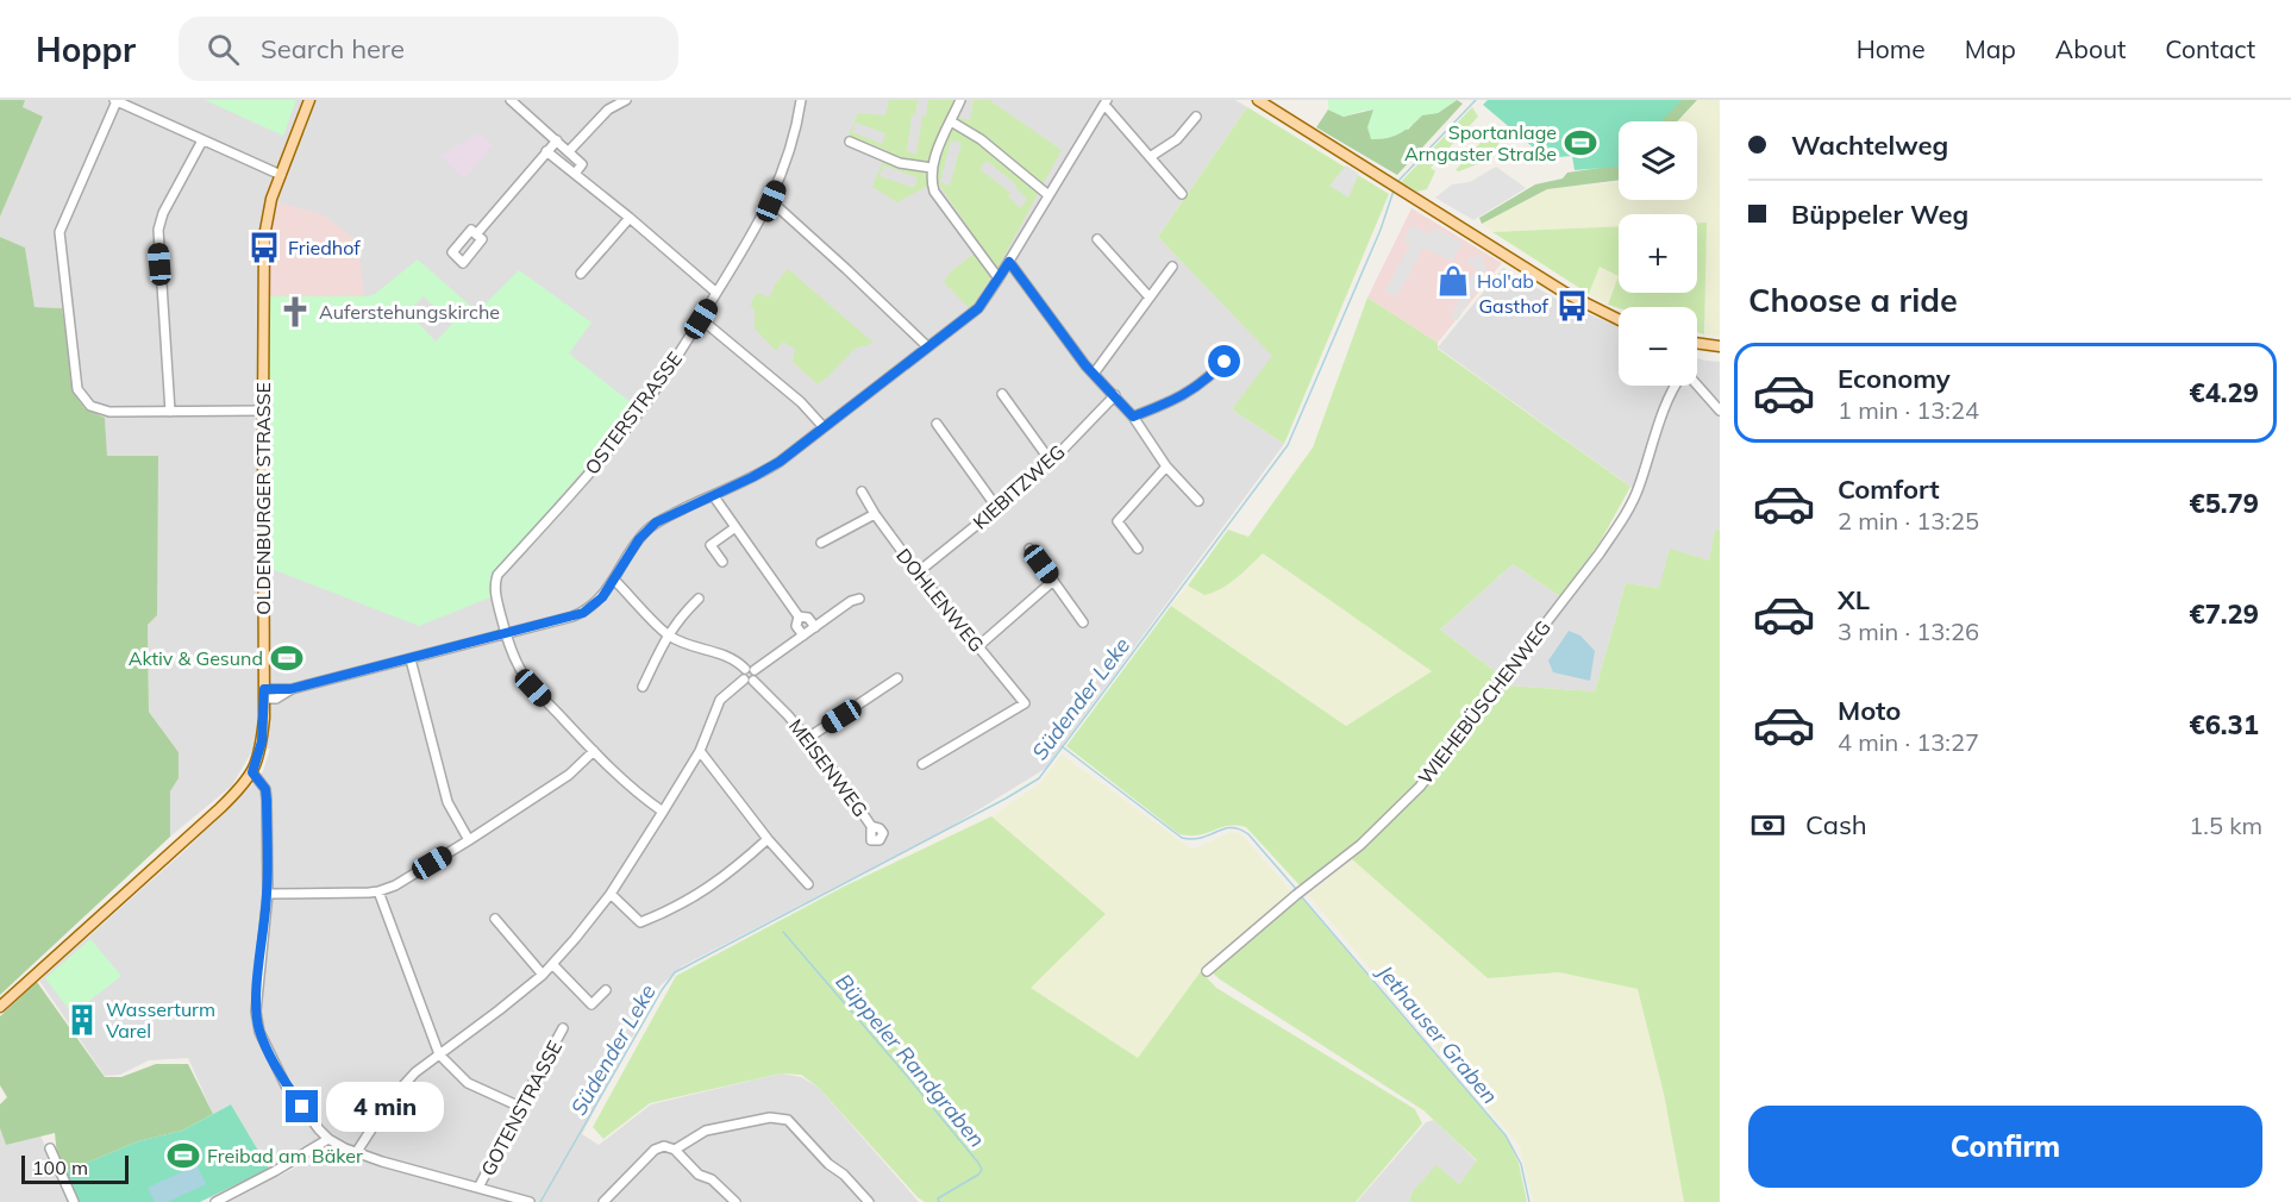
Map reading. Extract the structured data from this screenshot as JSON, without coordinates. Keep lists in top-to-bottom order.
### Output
{
  "streets": {
    "main road": ["OLDENBURGER STRASSE"],
    "street": [
      "OSTERSTRASSE",
      "KIEBITZWEG",
      "DOHLENWEG",
      "WIEHEBÜSCHENWEG",
      "MEISENWEG",
      "GOTENSTRASSE"
    ]
  },
  "crossings": [
    ["KIEBITZWEG", "DOHLENWEG"]
  ],
  "water": ["Südender Leke", "Jethauser Graben", "Büppeler Randgraben"],
  "places": {
    "sports": ["Sportanlage Arngaster Straße", "Aktiv & Gesund", "Freibad am Bäker"],
    "bus stop": ["Friedhof", "Gasthof"],
    "shop": ["Hol'ab"],
    "church": ["Auferstehungskirche"],
    "building": ["Wasserturm Varel"]
  },
  "scale_bar": "100 m",
  "page": {
    "header": "Hoppr",
    "search": "Search here",
    "nav": [
      "Home",
      "Map",
      "About",
      "Contact"
    ],
    "banner": ["Wachtelweg", "Büppeler Weg"],
    "map_buttons": ["+", "−"],
    "heading": "Choose a ride",
    "list": [
      {
        "name": "Economy",
        "note": "1 min · 13:24",
        "value": "€4.29"
      },
      {
        "name": "Comfort",
        "note": "2 min · 13:25",
        "value": "€5.79"
      },
      {
        "name": "XL",
        "note": "3 min · 13:26",
        "value": "€7.29"
      },
      {
        "name": "Moto",
        "note": "4 min · 13:27",
        "value": "€6.31"
      }
    ],
    "pay": ["Cash", "1.5 km"],
    "bubble": "4 min",
    "buttons": "Confirm",
    "scale": "100 m"
  }
}
